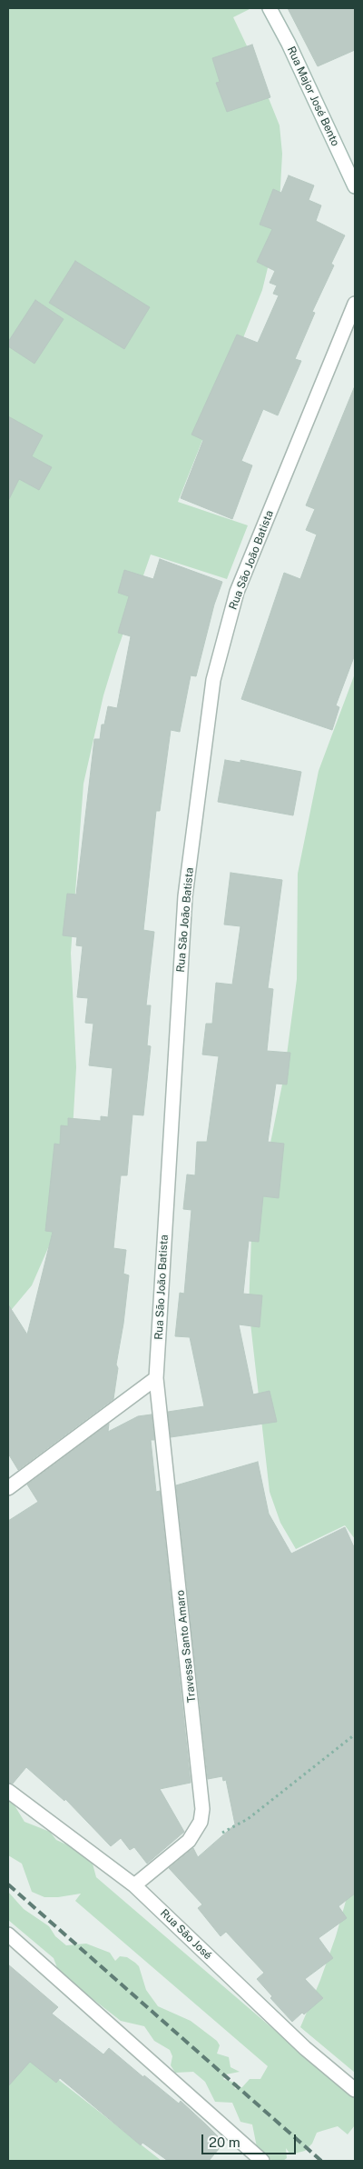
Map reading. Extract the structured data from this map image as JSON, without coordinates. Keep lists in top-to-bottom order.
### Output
{
  "streets": {
    "street": [
      "Rua Major José Bento",
      "Rua São João Batista",
      "Travessa Santo Amaro",
      "Rua São José"
    ]
  },
  "crossings": [
    ["Rua São João Batista", "Travessa Santo Amaro"],
    ["Travessa Santo Amaro", "Rua São José"]
  ],
  "scale_bar": "20 m"
}
